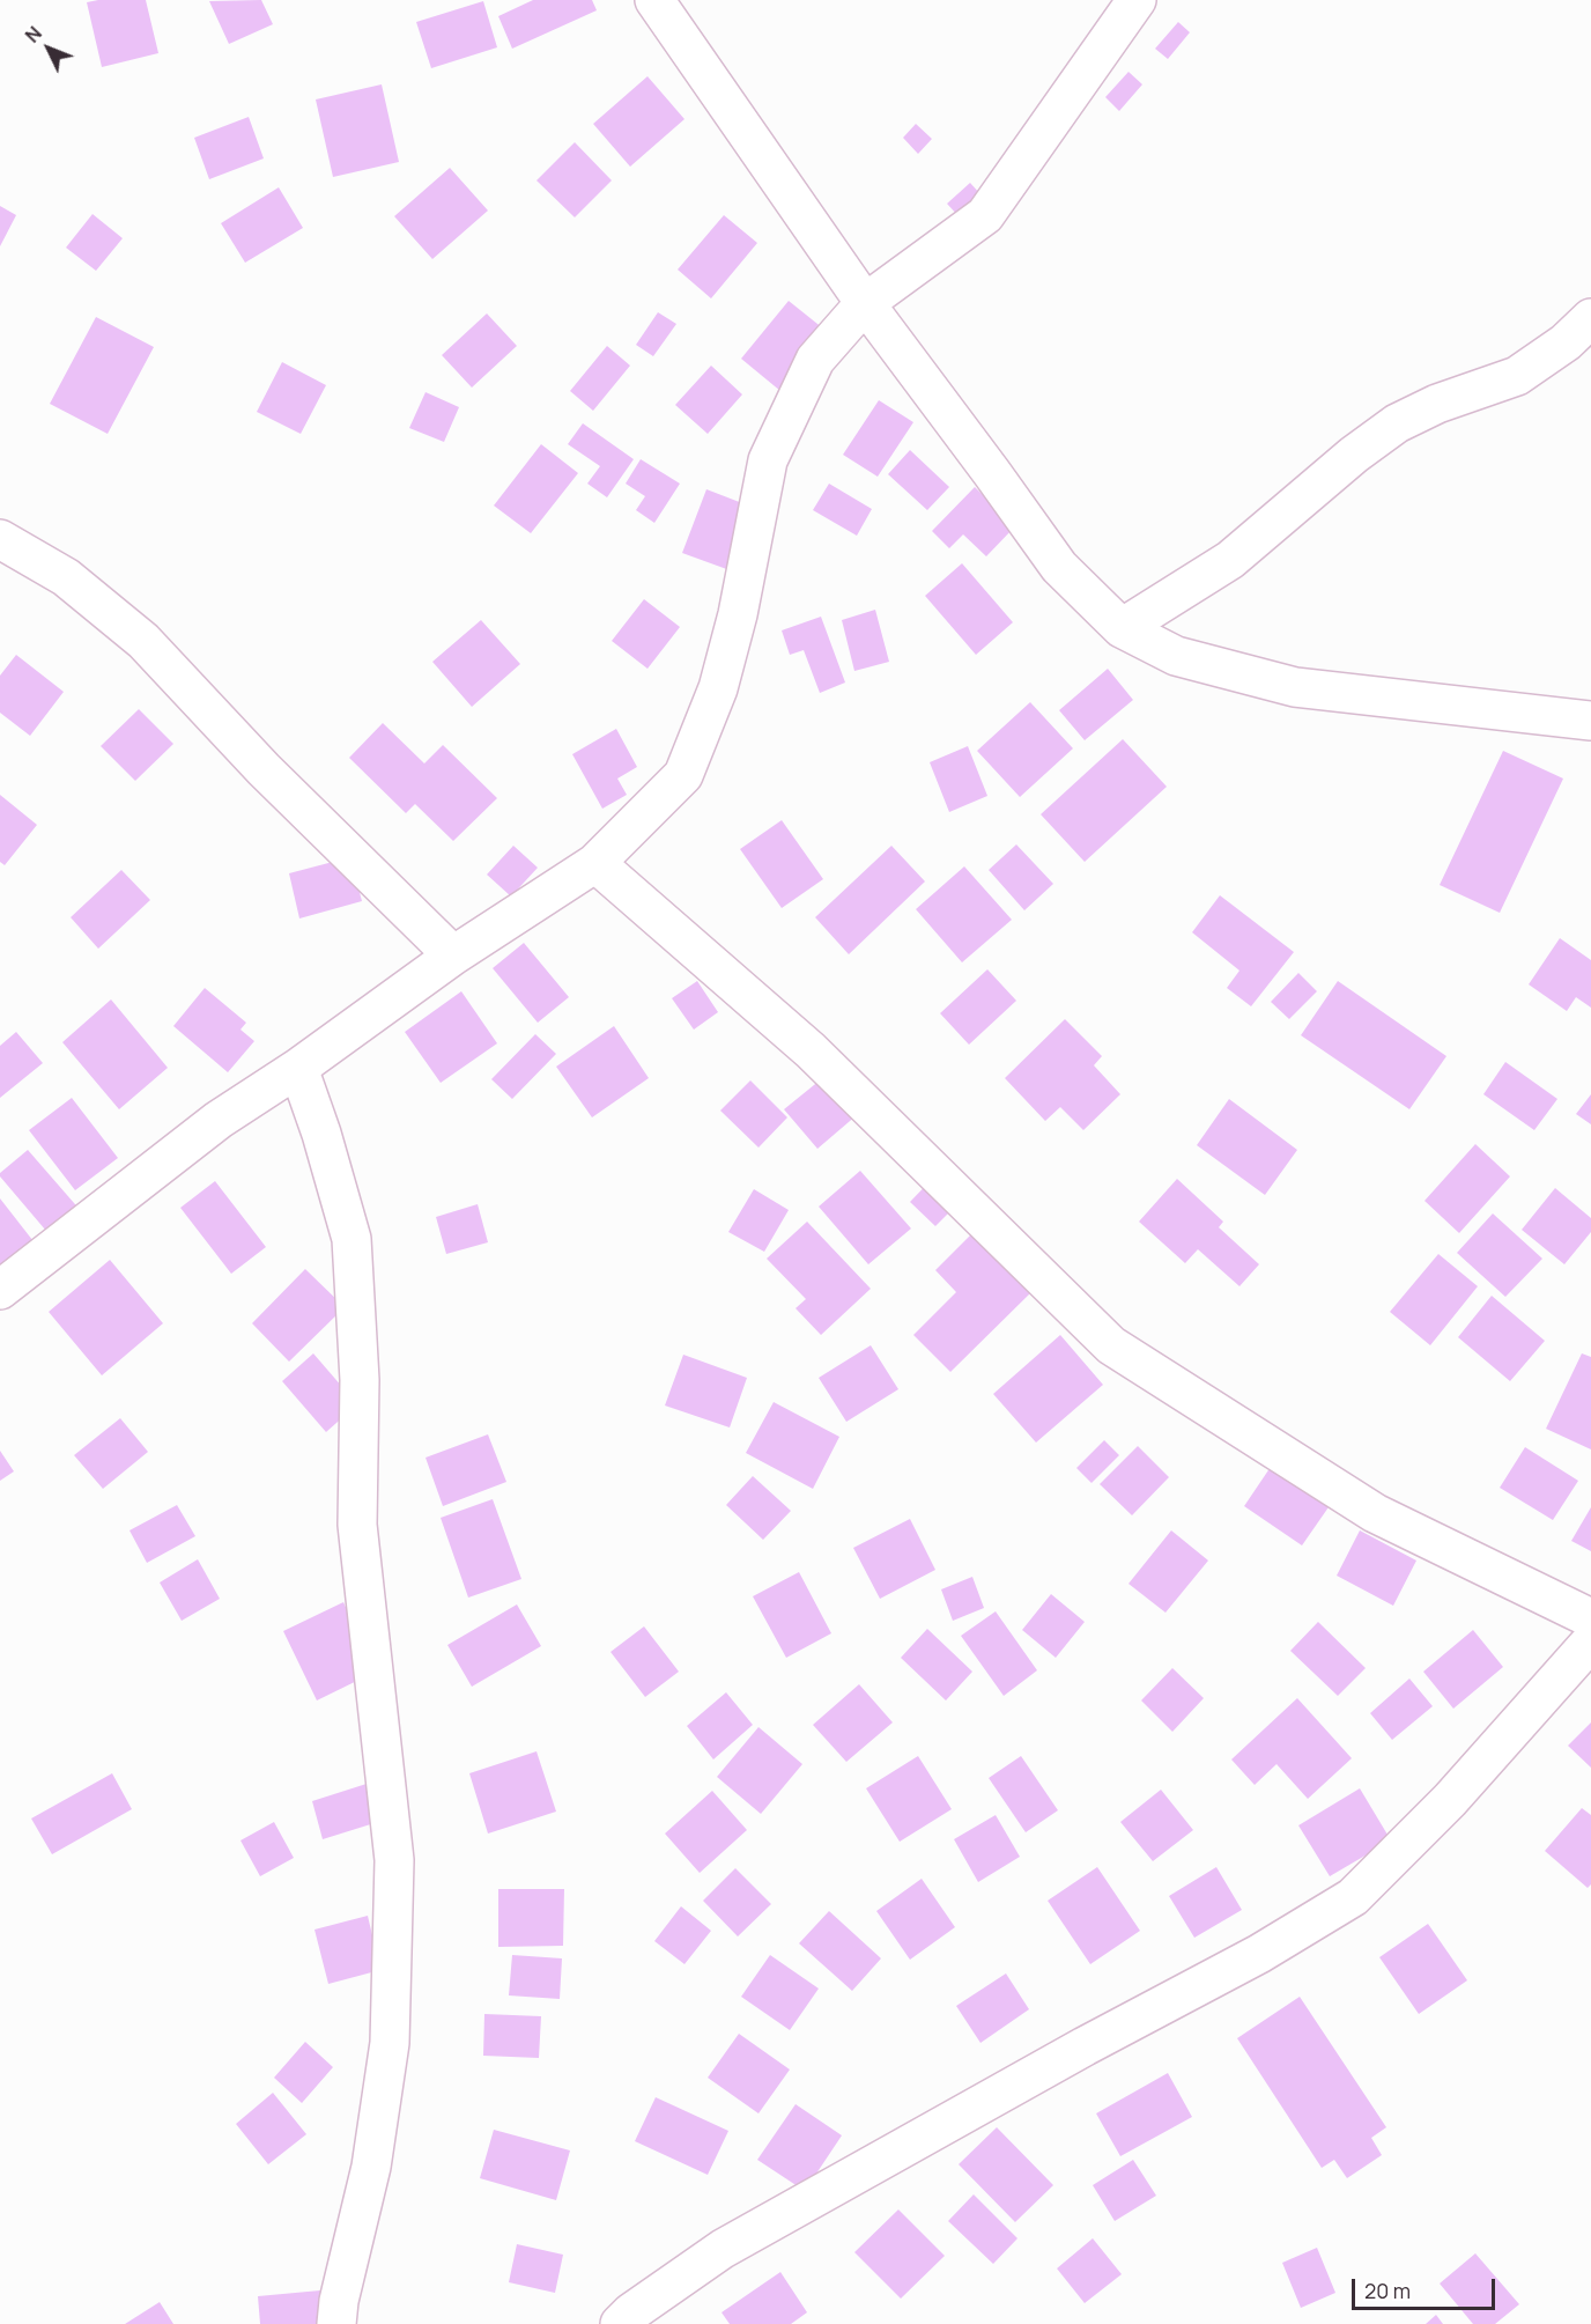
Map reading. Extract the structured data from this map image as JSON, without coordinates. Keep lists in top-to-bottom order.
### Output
{
  "scale_bar": "20 m",
  "north": "top left"
}
